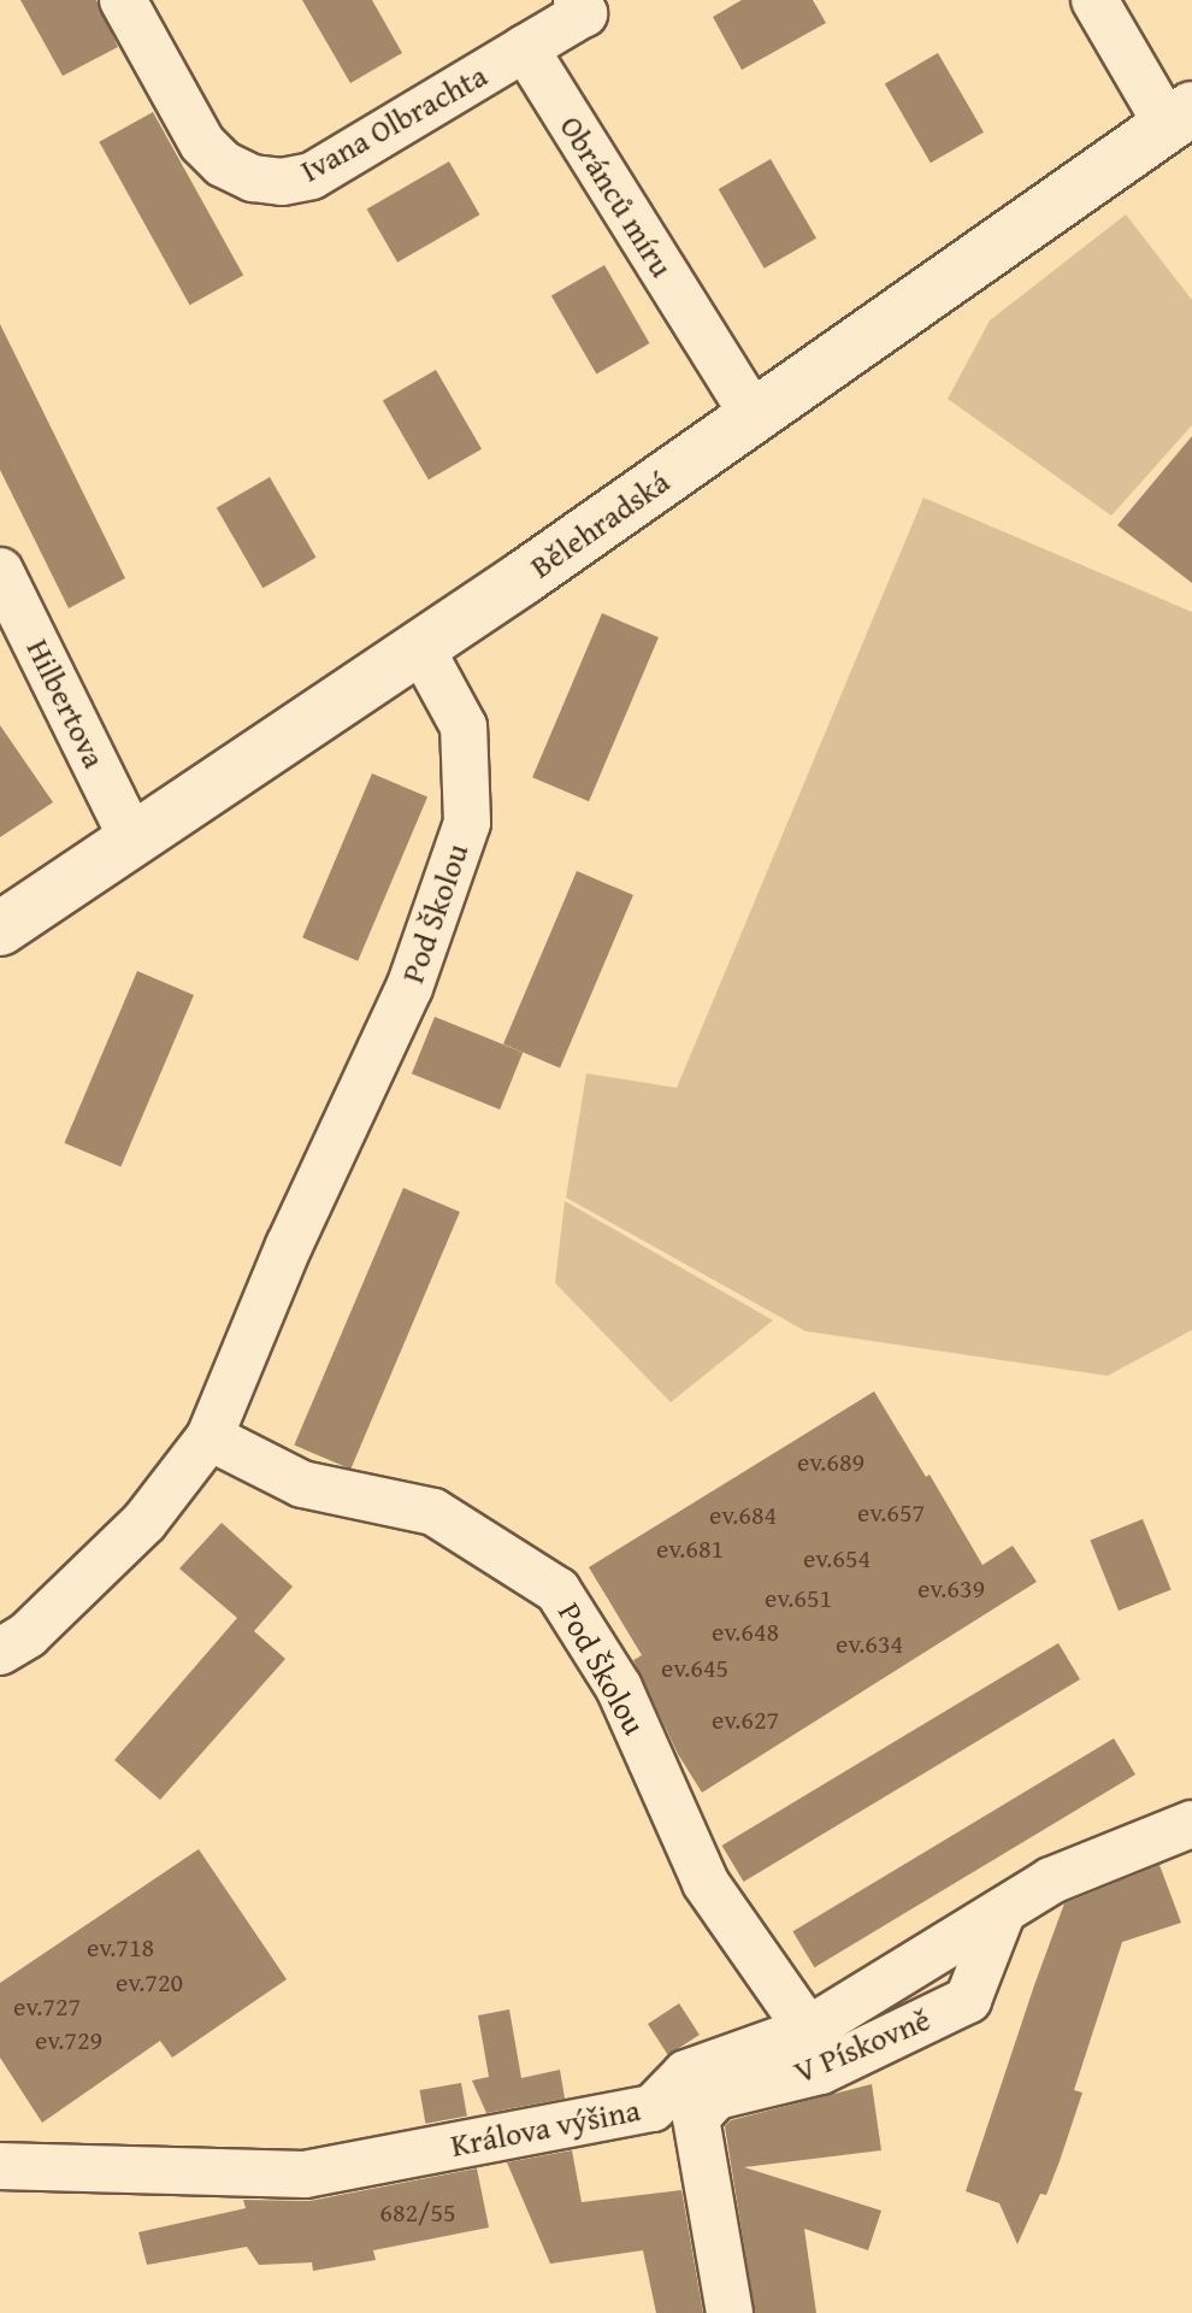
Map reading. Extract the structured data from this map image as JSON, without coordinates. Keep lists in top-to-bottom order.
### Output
{
  "streets": {
    "street": [
      "Ivana Olbrachta",
      "Obránců míru",
      "Bělehradská",
      "Hilbertova",
      "Pod Školou",
      "V Pískovně",
      "Králova výšina"
    ]
  },
  "crossings": [
    ["Ivana Olbrachta", "Obránců míru"],
    ["Obránců míru", "Bělehradská"],
    ["Bělehradská", "Hilbertova"],
    ["Bělehradská", "Pod Školou"],
    ["Pod Školou", "Králova výšina"],
    ["V Pískovně", "Králova výšina"]
  ],
  "house_numbers": [
    "ev.689",
    "ev.657",
    "ev.684",
    "ev.681",
    "ev.654",
    "ev.639",
    "ev.651",
    "ev.648",
    "ev.634",
    "ev.645",
    "ev.627",
    "ev.718",
    "ev.720",
    "ev.727",
    "ev.729",
    "682/55"
  ]
}
